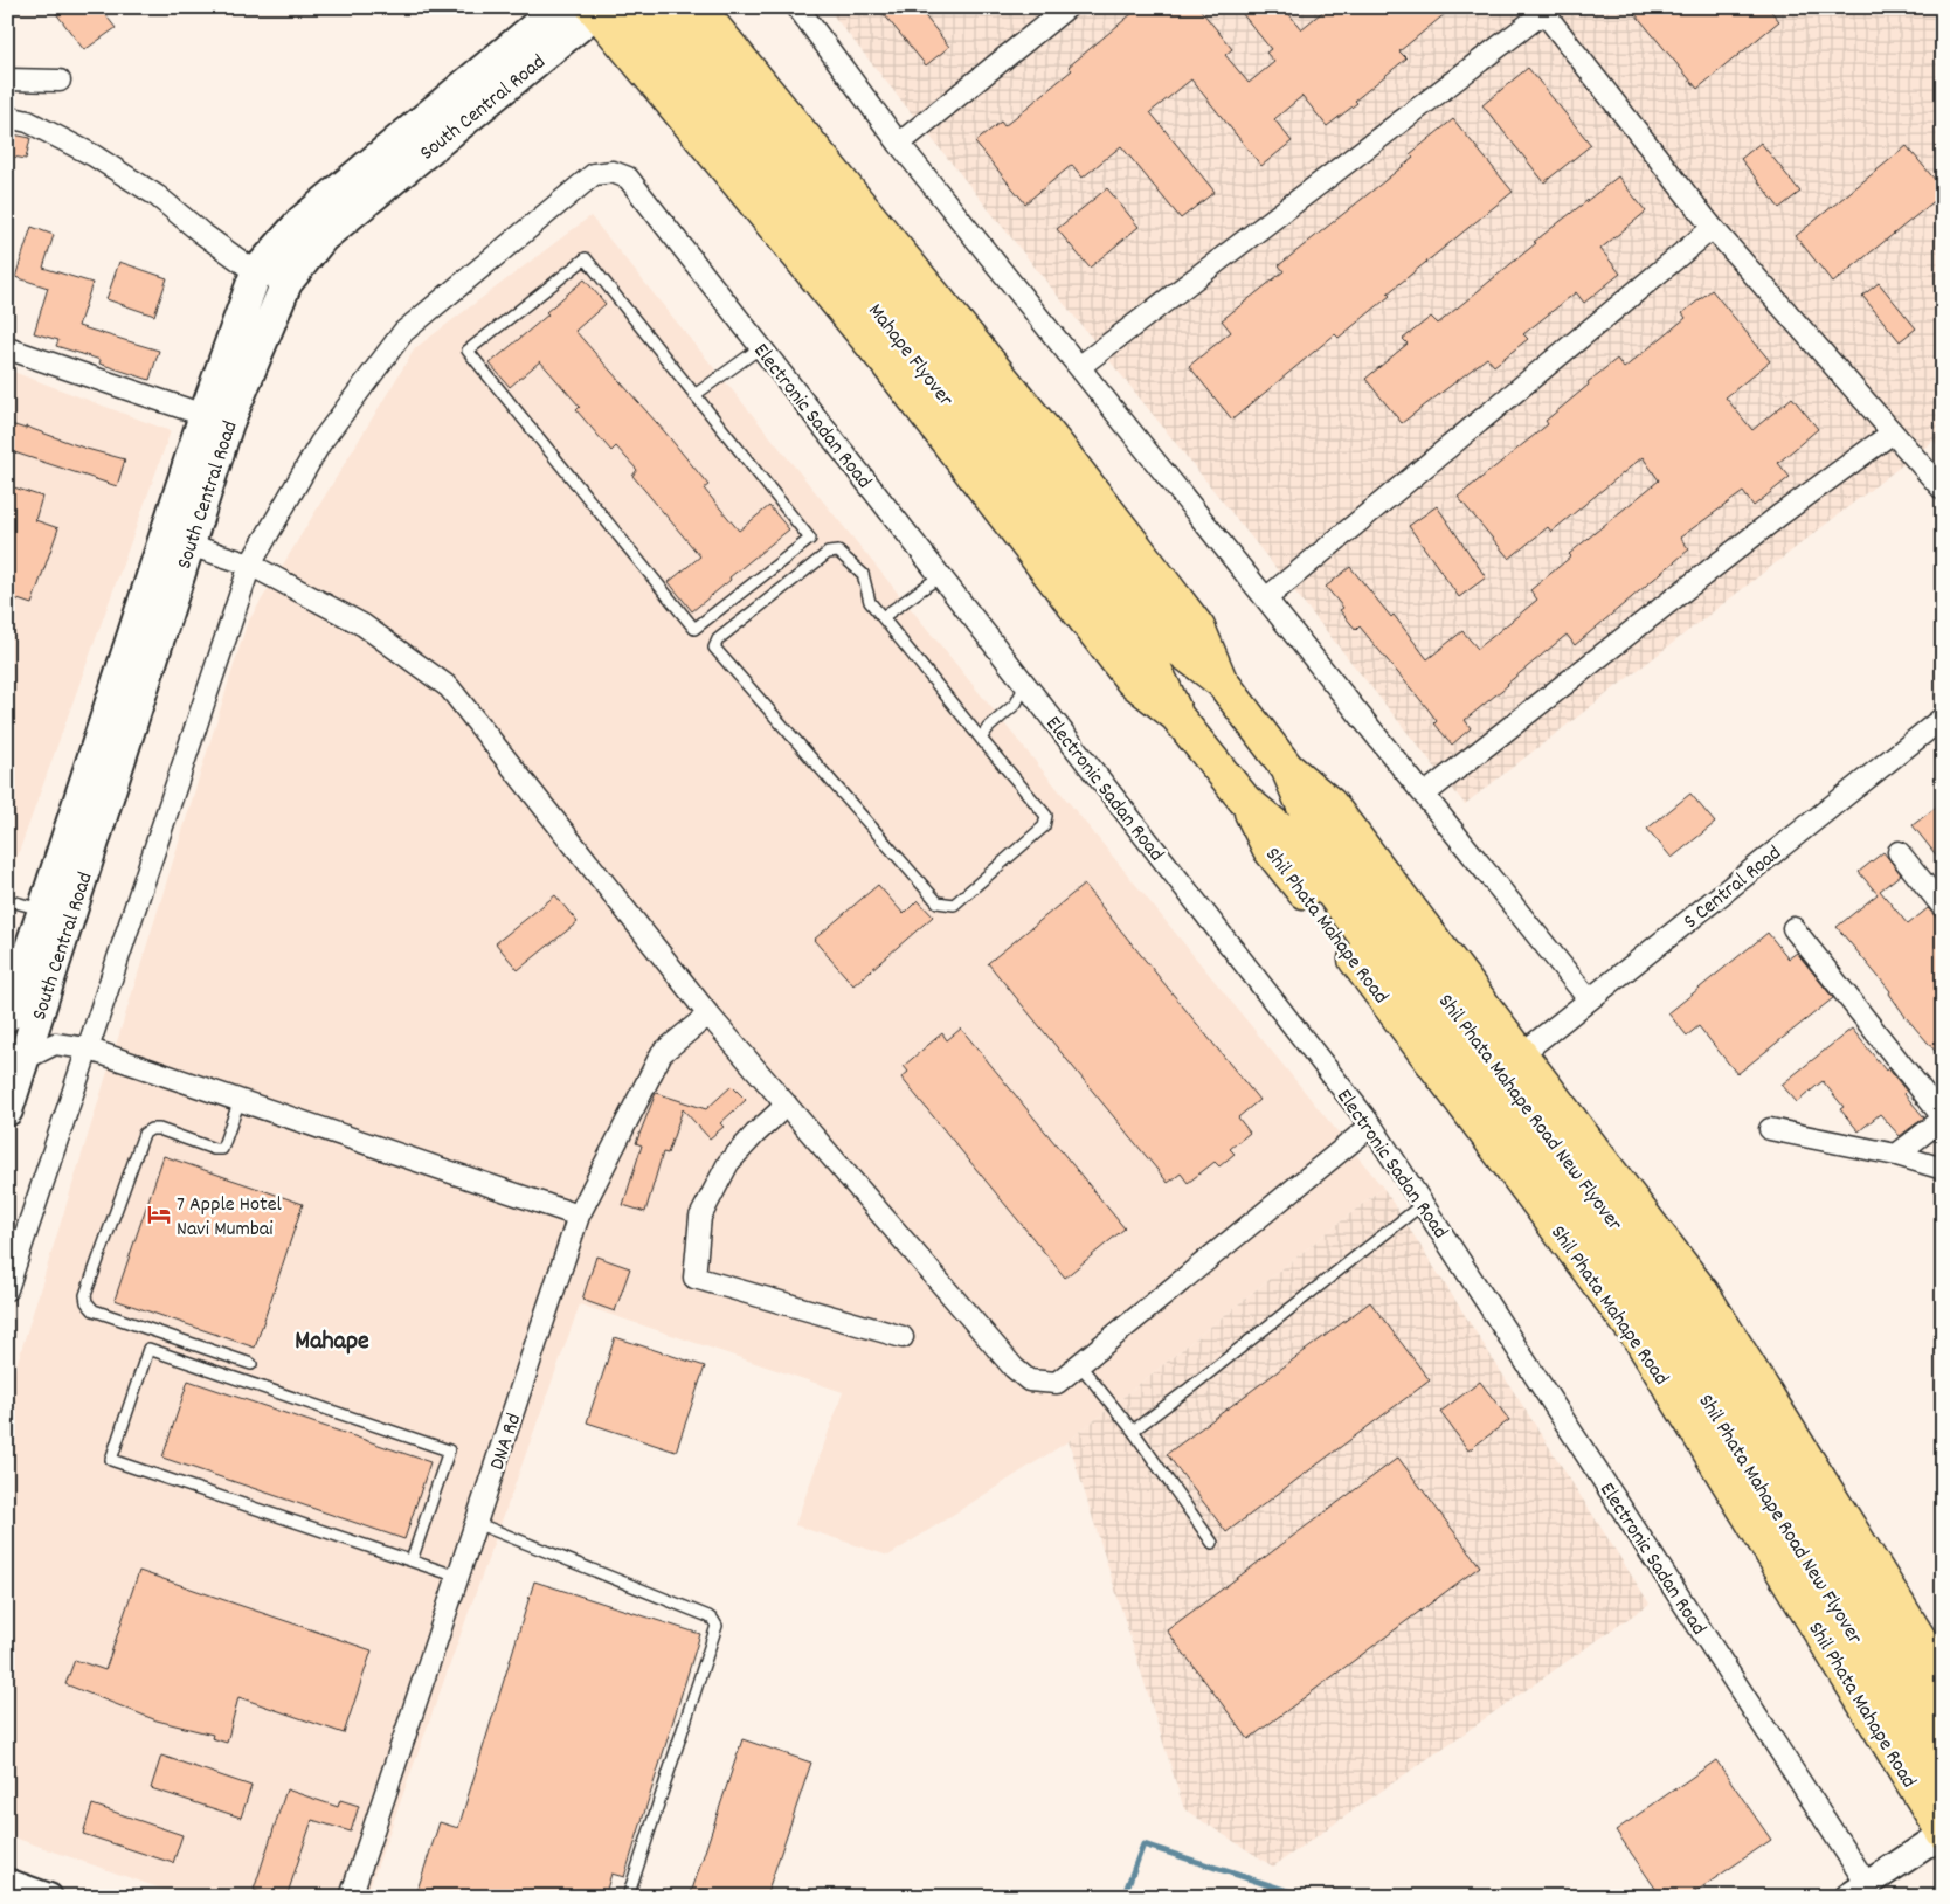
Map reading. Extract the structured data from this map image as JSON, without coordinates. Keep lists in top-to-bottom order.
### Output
{
  "streets": {
    "main road": [
      "South Central Road",
      "Mahape Flyover",
      "Shil Phata Mahape Road",
      "Shil Phata Mahape Road New Flyover"
    ],
    "street": ["Electronic Sadan Road", "S Central Road", "DNA Rd"]
  },
  "crossings": [
    ["Shil Phata Mahape Road", "Shil Phata Mahape Road New Flyover"]
  ],
  "districts": ["Mahape"],
  "places": {
    "hotel": ["7 Apple Hotel Navi Mumbai"]
  }
}
